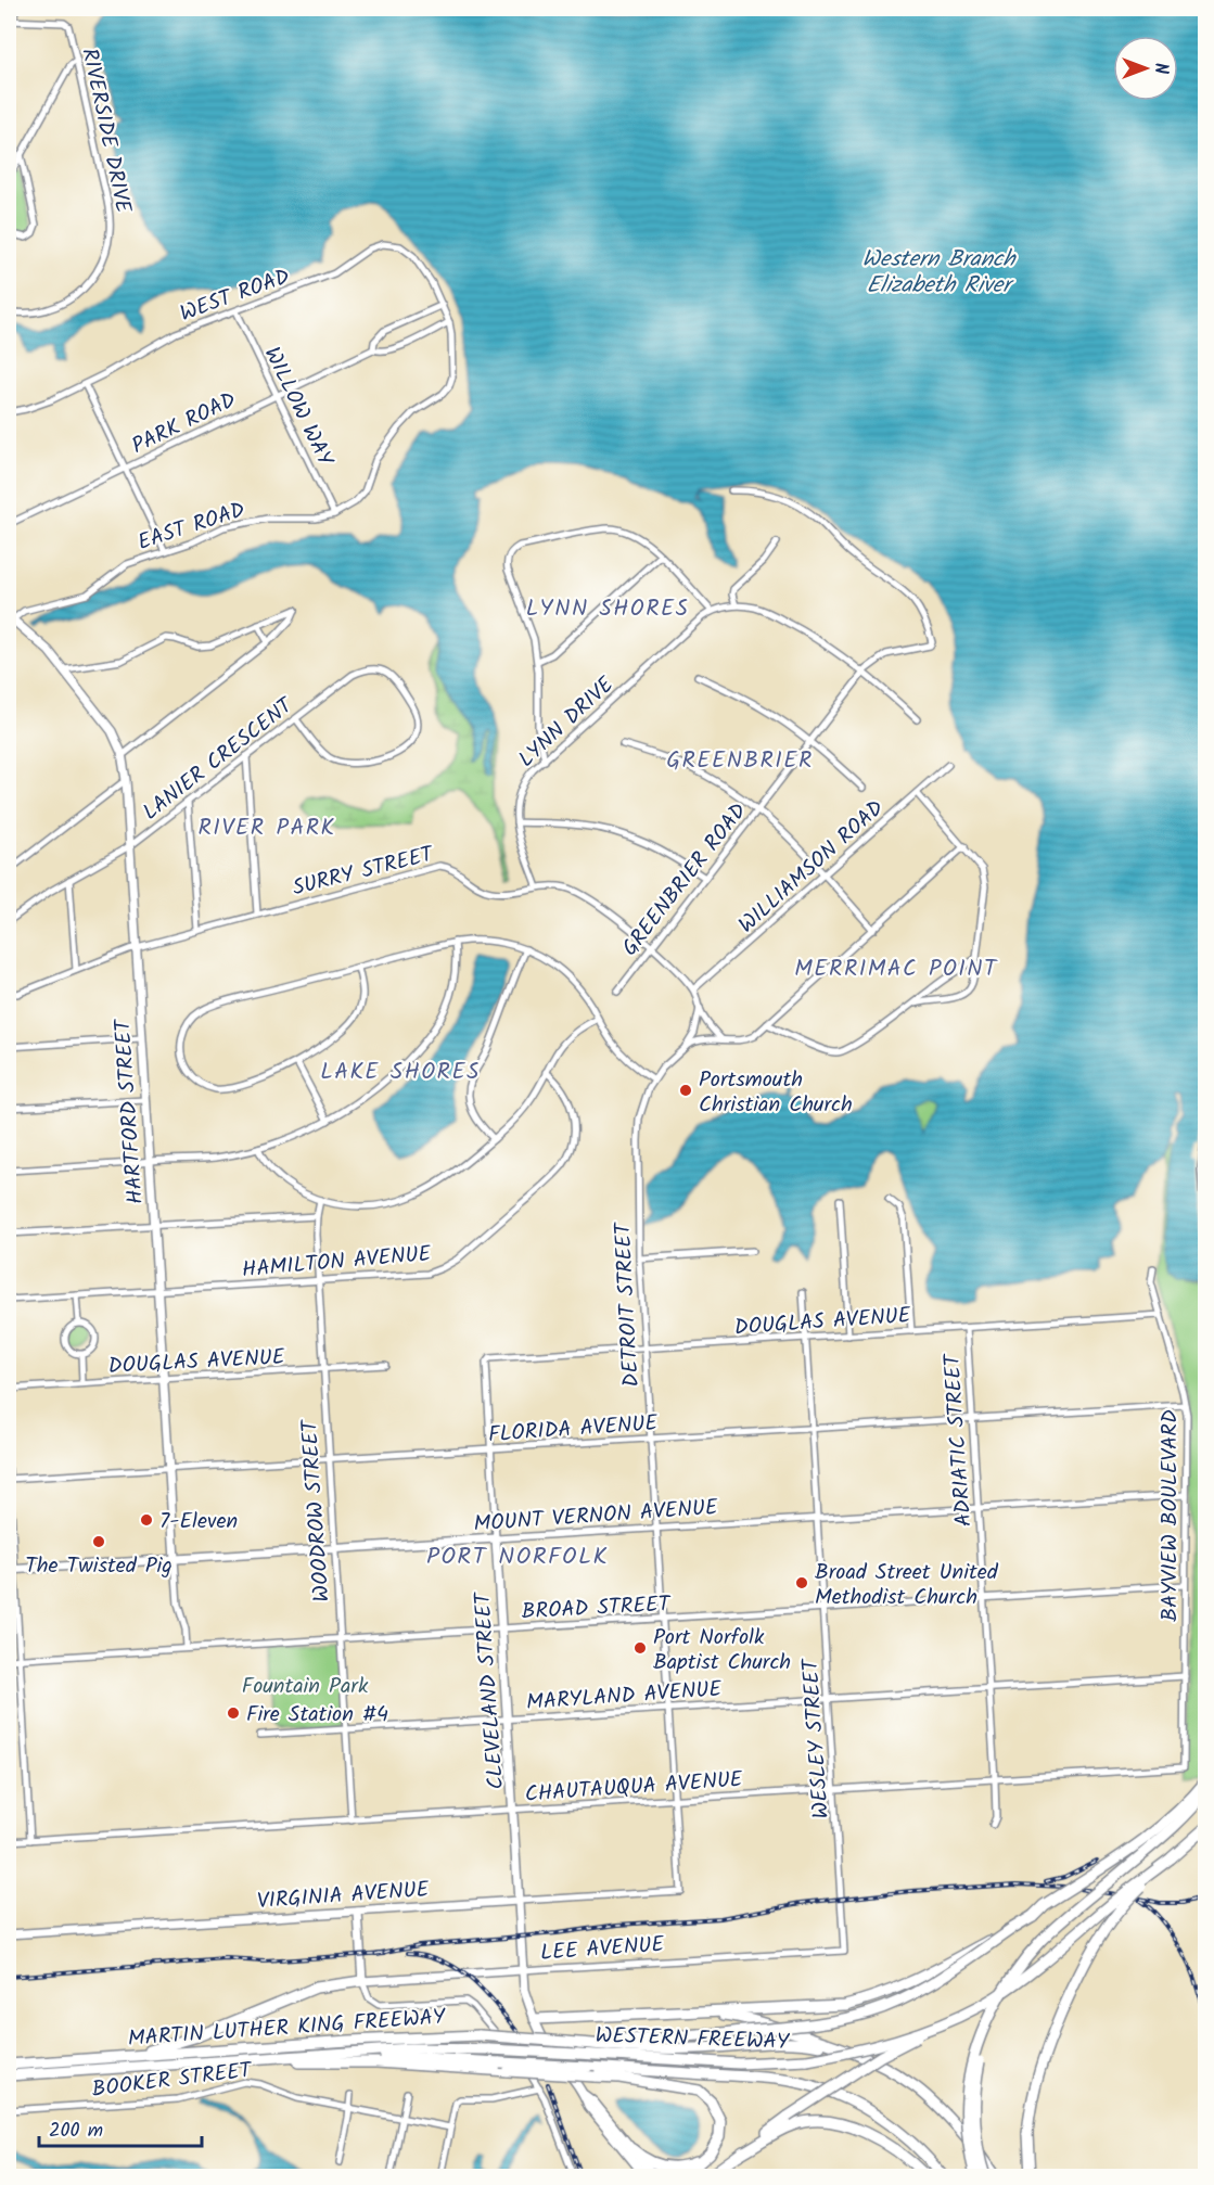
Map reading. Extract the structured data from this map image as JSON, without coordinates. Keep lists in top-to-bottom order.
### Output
{
  "streets": {
    "highway": ["MARTIN LUTHER KING FREEWAY", "WESTERN FREEWAY"],
    "street": [
      "RIVERSIDE DRIVE",
      "WEST ROAD",
      "WILLOW WAY",
      "PARK ROAD",
      "EAST ROAD",
      "LYNN DRIVE",
      "LANIER CRESCENT",
      "WILLIAMSON ROAD",
      "SURRY STREET",
      "GREENBRIER ROAD",
      "HARTFORD STREET",
      "HAMILTON AVENUE",
      "DETROIT STREET",
      "DOUGLAS AVENUE",
      "FLORIDA AVENUE",
      "ADRIATIC STREET",
      "WOODROW STREET",
      "MOUNT VERNON AVENUE",
      "BAYVIEW BOULEVARD",
      "BROAD STREET",
      "CLEVELAND STREET",
      "MARYLAND AVENUE",
      "WESLEY STREET",
      "CHAUTAUQUA AVENUE",
      "VIRGINIA AVENUE",
      "LEE AVENUE",
      "BOOKER STREET"
    ]
  },
  "crossings": [
    ["WEST ROAD", "WILLOW WAY"],
    ["WEST ROAD", "PARK ROAD"],
    ["WEST ROAD", "EAST ROAD"],
    ["WILLOW WAY", "PARK ROAD"],
    ["WILLOW WAY", "EAST ROAD"],
    ["PARK ROAD", "EAST ROAD"],
    ["EAST ROAD", "HARTFORD STREET"],
    ["LYNN DRIVE", "SURRY STREET"],
    ["LANIER CRESCENT", "HARTFORD STREET"],
    ["WILLIAMSON ROAD", "SURRY STREET"],
    ["SURRY STREET", "GREENBRIER ROAD"],
    ["SURRY STREET", "HARTFORD STREET"],
    ["SURRY STREET", "DETROIT STREET"],
    ["HARTFORD STREET", "HAMILTON AVENUE"],
    ["HARTFORD STREET", "DOUGLAS AVENUE"],
    ["HARTFORD STREET", "FLORIDA AVENUE"],
    ["HARTFORD STREET", "MOUNT VERNON AVENUE"],
    ["HARTFORD STREET", "BROAD STREET"],
    ["HAMILTON AVENUE", "WOODROW STREET"],
    ["DETROIT STREET", "DOUGLAS AVENUE"],
    ["DETROIT STREET", "FLORIDA AVENUE"],
    ["DETROIT STREET", "MOUNT VERNON AVENUE"],
    ["DETROIT STREET", "BROAD STREET"],
    ["DETROIT STREET", "MARYLAND AVENUE"],
    ["DETROIT STREET", "CHAUTAUQUA AVENUE"],
    ["DETROIT STREET", "VIRGINIA AVENUE"],
    ["DOUGLAS AVENUE", "ADRIATIC STREET"],
    ["DOUGLAS AVENUE", "WOODROW STREET"],
    ["DOUGLAS AVENUE", "BAYVIEW BOULEVARD"],
    ["DOUGLAS AVENUE", "CLEVELAND STREET"],
    ["DOUGLAS AVENUE", "WESLEY STREET"],
    ["FLORIDA AVENUE", "ADRIATIC STREET"],
    ["FLORIDA AVENUE", "WOODROW STREET"],
    ["FLORIDA AVENUE", "BAYVIEW BOULEVARD"],
    ["FLORIDA AVENUE", "CLEVELAND STREET"],
    ["FLORIDA AVENUE", "WESLEY STREET"],
    ["ADRIATIC STREET", "MOUNT VERNON AVENUE"],
    ["ADRIATIC STREET", "BROAD STREET"],
    ["ADRIATIC STREET", "MARYLAND AVENUE"],
    ["ADRIATIC STREET", "CHAUTAUQUA AVENUE"],
    ["WOODROW STREET", "MOUNT VERNON AVENUE"],
    ["WOODROW STREET", "BROAD STREET"],
    ["WOODROW STREET", "MARYLAND AVENUE"],
    ["WOODROW STREET", "CHAUTAUQUA AVENUE"],
    ["MOUNT VERNON AVENUE", "BAYVIEW BOULEVARD"],
    ["MOUNT VERNON AVENUE", "CLEVELAND STREET"],
    ["MOUNT VERNON AVENUE", "WESLEY STREET"],
    ["BAYVIEW BOULEVARD", "BROAD STREET"],
    ["BAYVIEW BOULEVARD", "MARYLAND AVENUE"],
    ["BAYVIEW BOULEVARD", "CHAUTAUQUA AVENUE"],
    ["BROAD STREET", "CLEVELAND STREET"],
    ["BROAD STREET", "WESLEY STREET"],
    ["CLEVELAND STREET", "MARYLAND AVENUE"],
    ["CLEVELAND STREET", "CHAUTAUQUA AVENUE"],
    ["CLEVELAND STREET", "VIRGINIA AVENUE"],
    ["CLEVELAND STREET", "LEE AVENUE"],
    ["MARYLAND AVENUE", "WESLEY STREET"],
    ["WESLEY STREET", "CHAUTAUQUA AVENUE"],
    ["WESLEY STREET", "LEE AVENUE"],
    ["MARTIN LUTHER KING FREEWAY", "WESTERN FREEWAY"]
  ],
  "districts": [
    "LYNN SHORES",
    "GREENBRIER",
    "RIVER PARK",
    "MERRIMAC POINT",
    "LAKE SHORES",
    "PORT NORFOLK"
  ],
  "water": ["Western Branch Elizabeth River"],
  "parks": ["Fountain Park"],
  "places": [
    "Portsmouth Christian Church",
    "7-Eleven",
    "The Twisted Pig",
    "Broad Street United Methodist Church",
    "Port Norfolk Baptist Church",
    "Fire Station #4"
  ],
  "scale_bar": "200 m",
  "north": "right"
}
